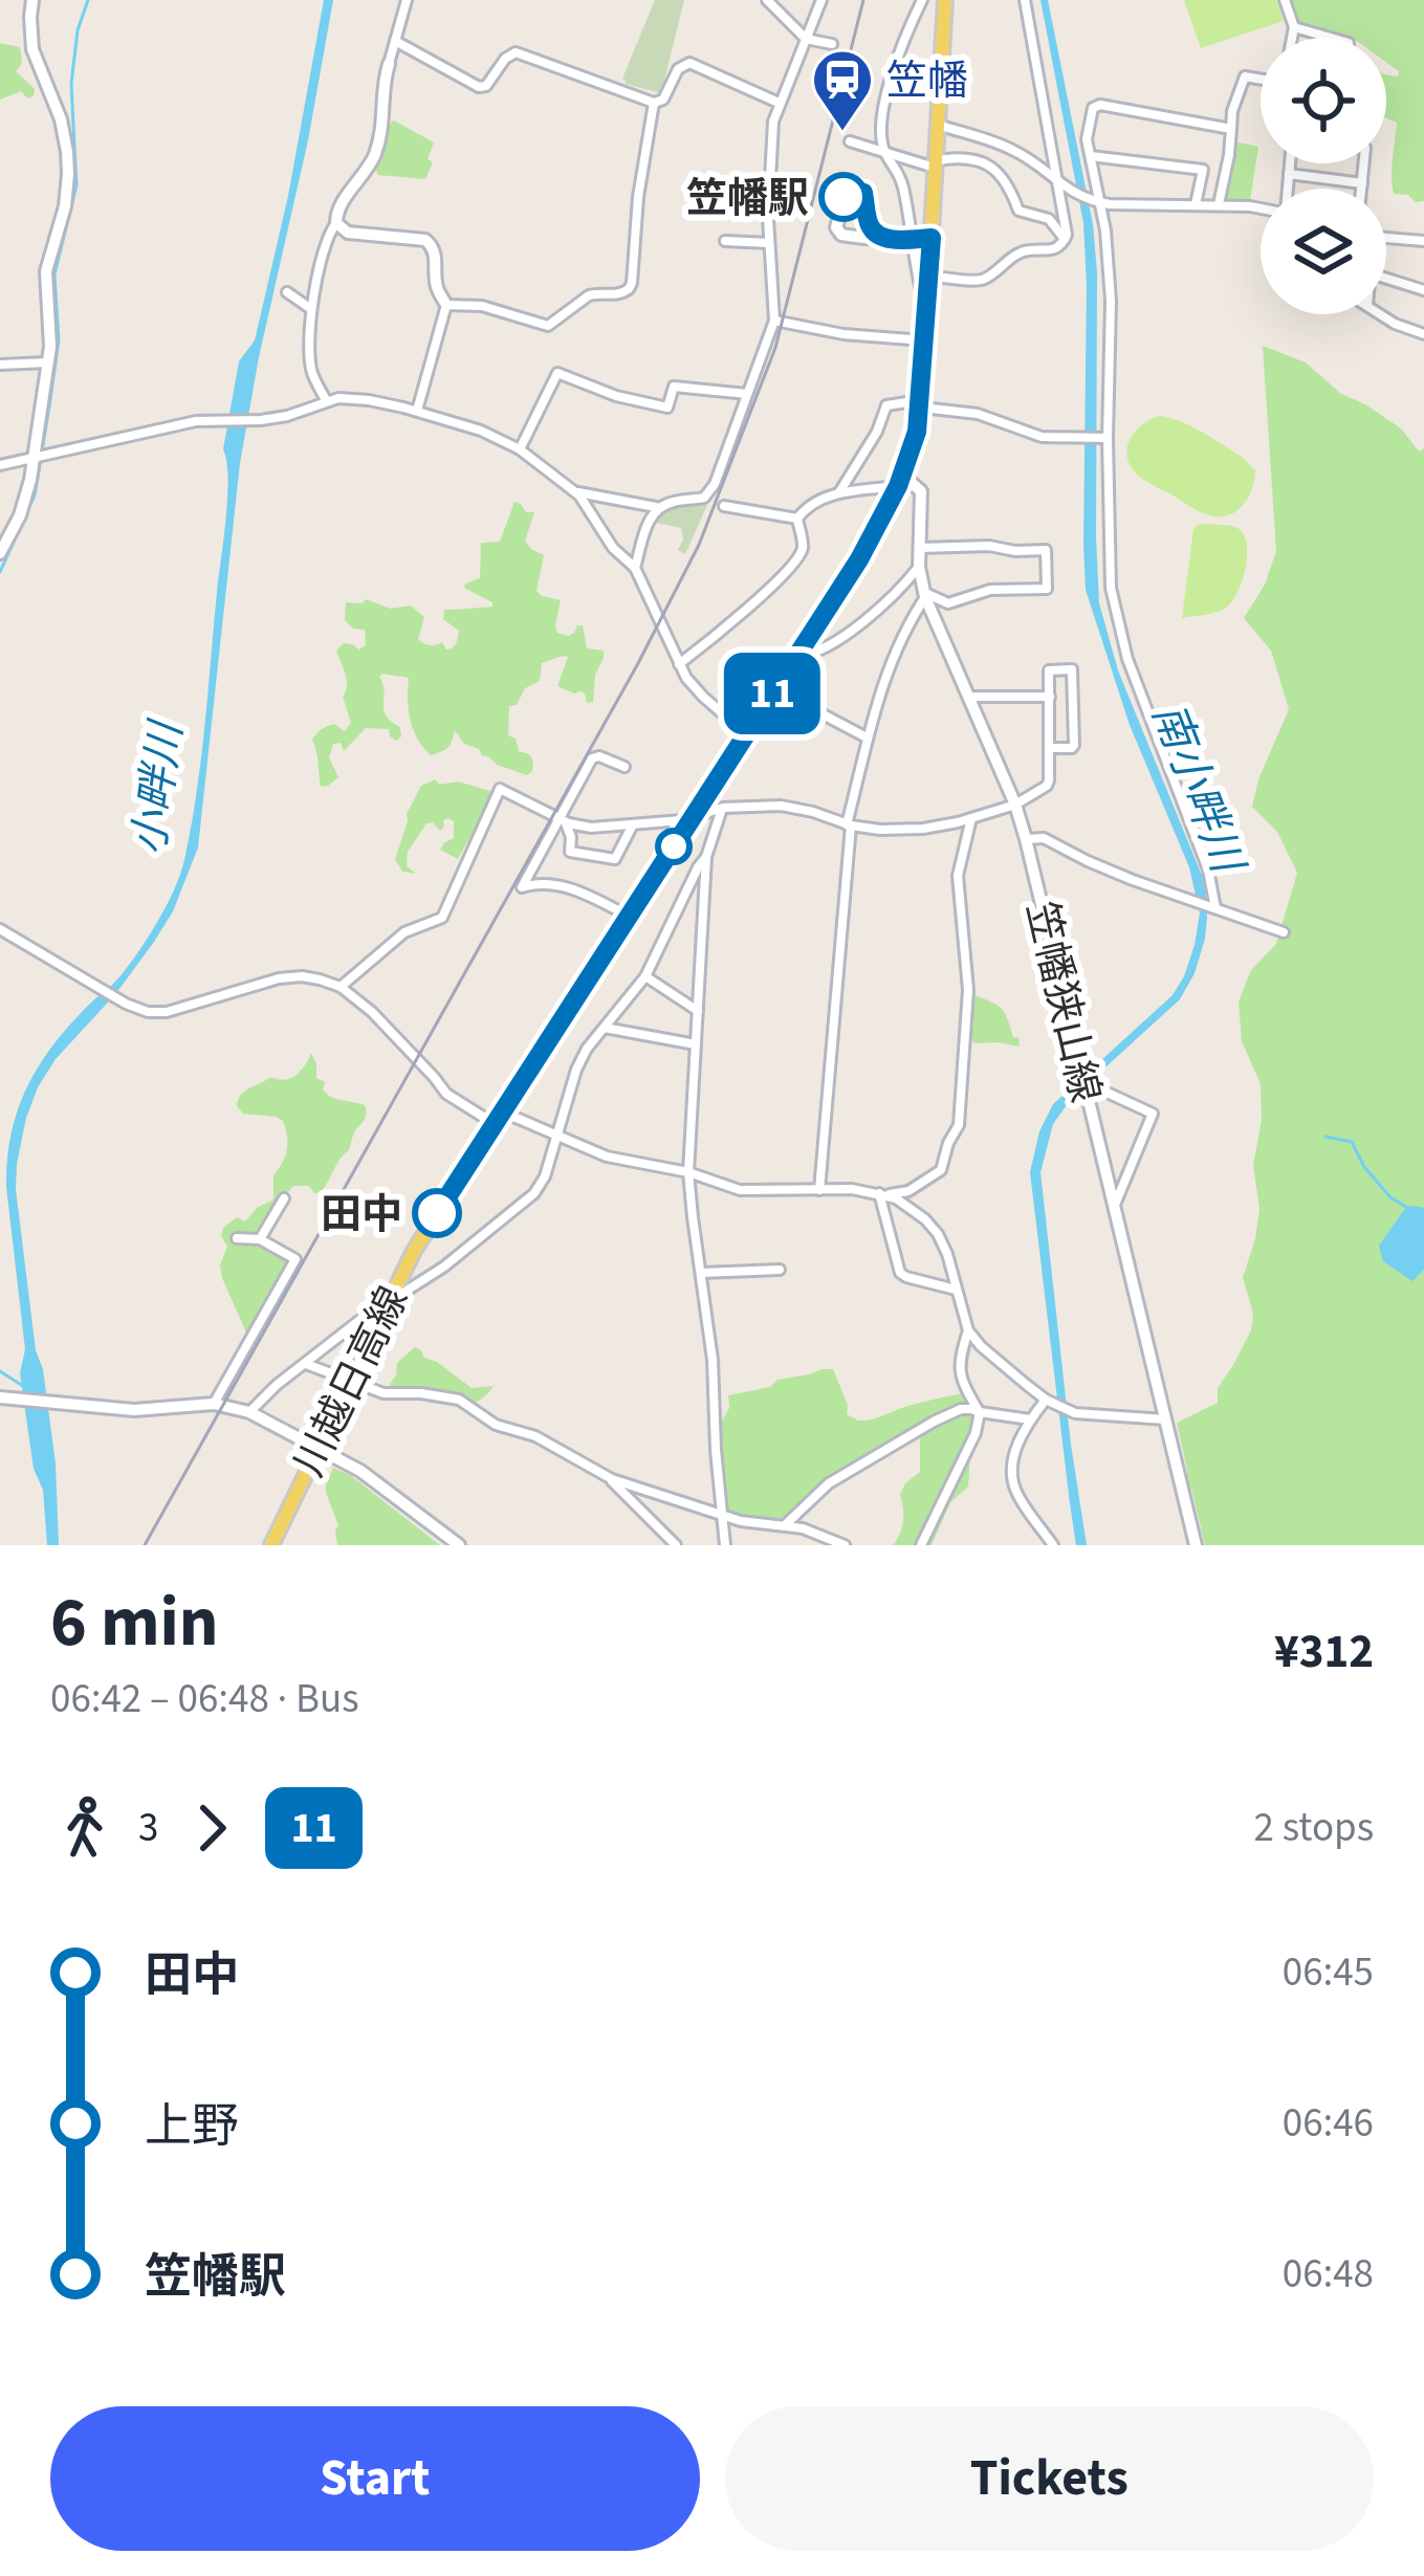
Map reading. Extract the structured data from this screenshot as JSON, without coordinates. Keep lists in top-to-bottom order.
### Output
{
  "streets": {
    "main road": ["川越日高線"],
    "street": ["笠幡狭山線"]
  },
  "crossings": [
    ["笠幡狭山線", "川越日高線"]
  ],
  "water": ["南小畔川", "小畔川"],
  "places": {
    "station": ["笠幡"],
    "other": ["笠幡駅", "田中"]
  },
  "lines": ["bus line 11"],
  "page": {
    "on_map": "11",
    "heading": ["6 min", "06:42 – 06:48 · Bus", "¥312"],
    "legs": ["3", "11", "2 stops"],
    "list": [
      {
        "name": "田中",
        "value": "06:45"
      },
      {
        "name": "上野",
        "value": "06:46"
      },
      {
        "name": "笠幡駅",
        "value": "06:48"
      }
    ],
    "buttons": ["Start", "Tickets"]
  }
}
